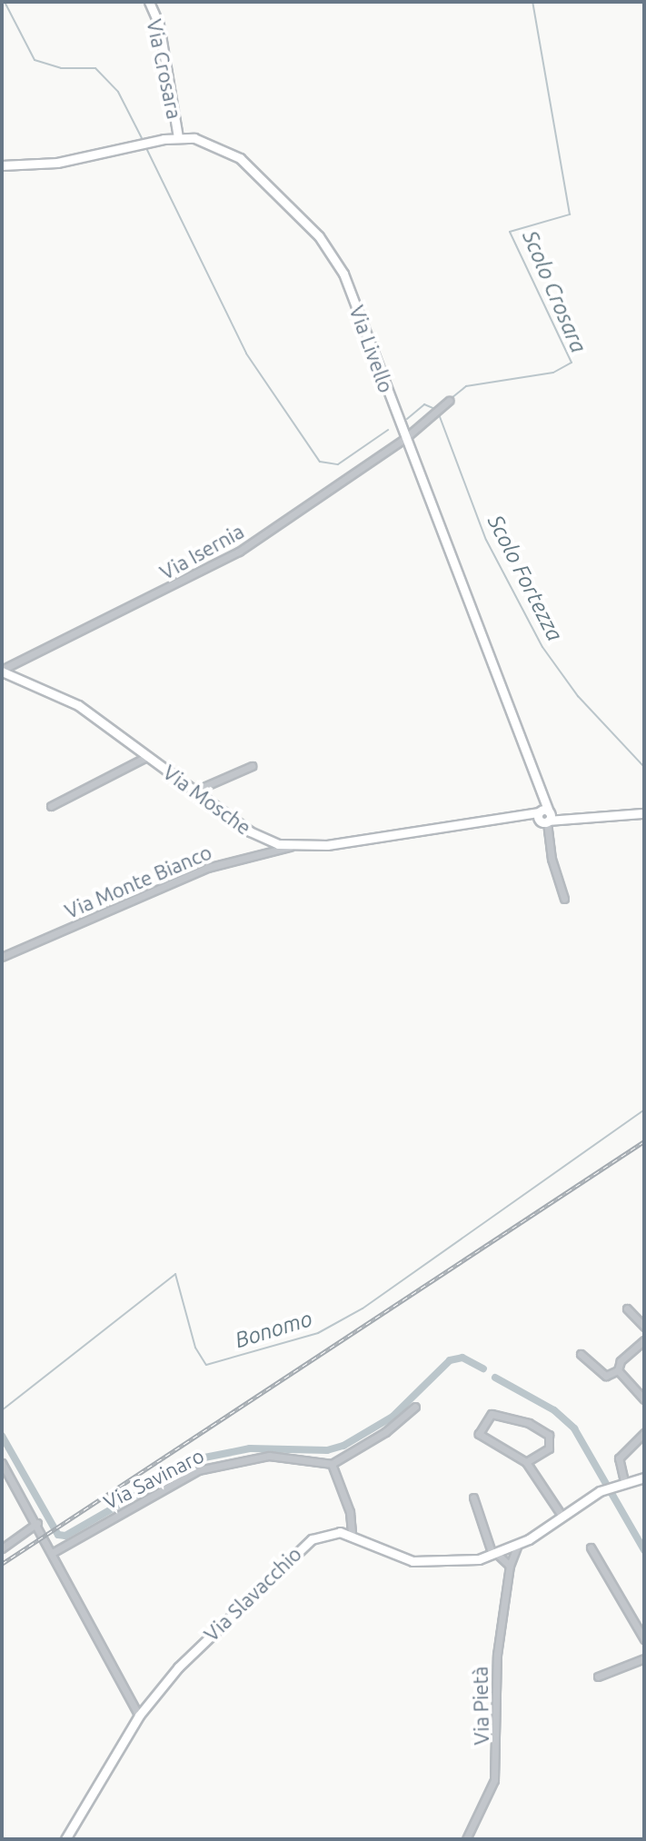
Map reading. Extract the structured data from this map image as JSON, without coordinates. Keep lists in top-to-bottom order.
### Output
{
  "streets": {
    "street": [
      "Via Crosara",
      "Via Livello",
      "Via Isernia",
      "Via Mosche",
      "Via Monte Bianco",
      "Via Savinaro",
      "Via Slavacchio",
      "Via Pietà"
    ]
  },
  "crossings": [
    ["Via Crosara", "Via Livello"],
    ["Via Livello", "Via Isernia"],
    ["Via Livello", "Via Mosche"],
    ["Via Isernia", "Via Mosche"],
    ["Via Mosche", "Via Monte Bianco"]
  ],
  "water": ["Scolo Crosara", "Scolo Fortezza", "Bonomo"]
}
